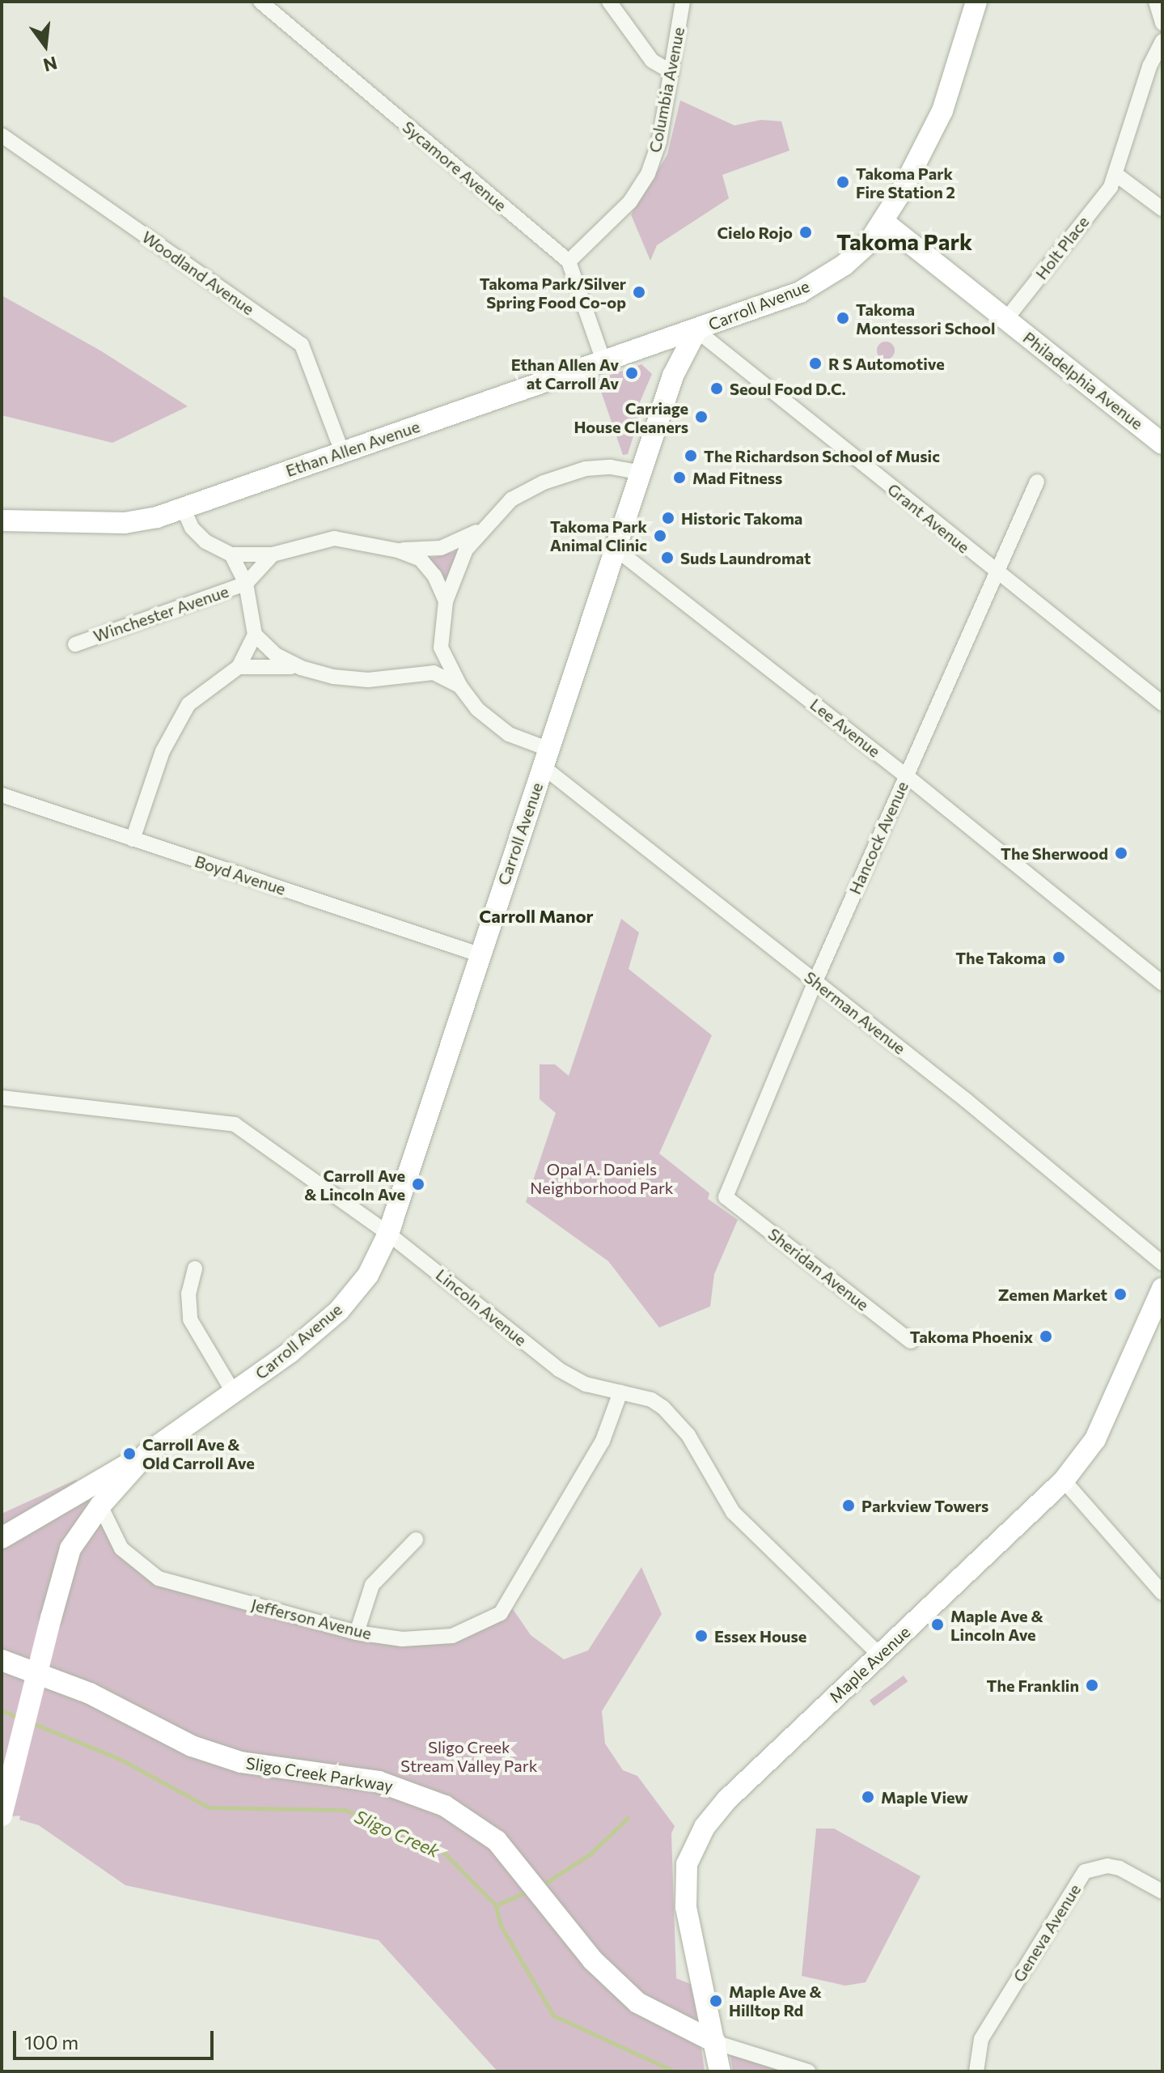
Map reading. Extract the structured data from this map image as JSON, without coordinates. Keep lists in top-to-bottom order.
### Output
{
  "streets": {
    "main road": [
      "Carroll Avenue",
      "Philadelphia Avenue",
      "Ethan Allen Avenue",
      "Maple Avenue",
      "Sligo Creek Parkway"
    ],
    "street": [
      "Columbia Avenue",
      "Sycamore Avenue",
      "Holt Place",
      "Woodland Avenue",
      "Grant Avenue",
      "Winchester Avenue",
      "Lee Avenue",
      "Hancock Avenue",
      "Boyd Avenue",
      "Sherman Avenue",
      "Sheridan Avenue",
      "Lincoln Avenue",
      "Jefferson Avenue",
      "Geneva Avenue"
    ]
  },
  "crossings": [
    ["Columbia Avenue", "Sycamore Avenue"],
    ["Holt Place", "Philadelphia Avenue"],
    ["Woodland Avenue", "Ethan Allen Avenue"],
    ["Carroll Avenue", "Philadelphia Avenue"],
    ["Carroll Avenue", "Ethan Allen Avenue"],
    ["Carroll Avenue", "Grant Avenue"],
    ["Carroll Avenue", "Lee Avenue"],
    ["Carroll Avenue", "Boyd Avenue"],
    ["Carroll Avenue", "Sherman Avenue"],
    ["Carroll Avenue", "Lincoln Avenue"],
    ["Carroll Avenue", "Jefferson Avenue"],
    ["Ethan Allen Avenue", "Grant Avenue"],
    ["Grant Avenue", "Hancock Avenue"],
    ["Lee Avenue", "Hancock Avenue"],
    ["Hancock Avenue", "Sherman Avenue"],
    ["Hancock Avenue", "Sheridan Avenue"],
    ["Lincoln Avenue", "Jefferson Avenue"],
    ["Lincoln Avenue", "Maple Avenue"],
    ["Maple Avenue", "Sligo Creek Parkway"]
  ],
  "districts": ["Takoma Park", "Carroll Manor"],
  "water": ["Sligo Creek"],
  "parks": ["Opal A. Daniels Neighborhood Park", "Sligo Creek Stream Valley Park"],
  "places": [
    "Takoma Park Fire Station 2",
    "Cielo Rojo",
    "Takoma Park/Silver Spring Food Co-op",
    "Takoma Montessori School",
    "R S Automotive",
    "Ethan Allen Av at Carroll Av",
    "Seoul Food D.C.",
    "Carriage House Cleaners",
    "The Richardson School of Music",
    "Mad Fitness",
    "Historic Takoma",
    "Takoma Park Animal Clinic",
    "Suds Laundromat",
    "The Sherwood",
    "The Takoma",
    "Carroll Ave & Lincoln Ave",
    "Zemen Market",
    "Takoma Phoenix",
    "Carroll Ave & Old Carroll Ave",
    "Parkview Towers",
    "Maple Ave & Lincoln Ave",
    "Essex House",
    "The Franklin",
    "Maple View",
    "Maple Ave & Hilltop Rd"
  ],
  "scale_bar": "100 m",
  "north": "bottom"
}
